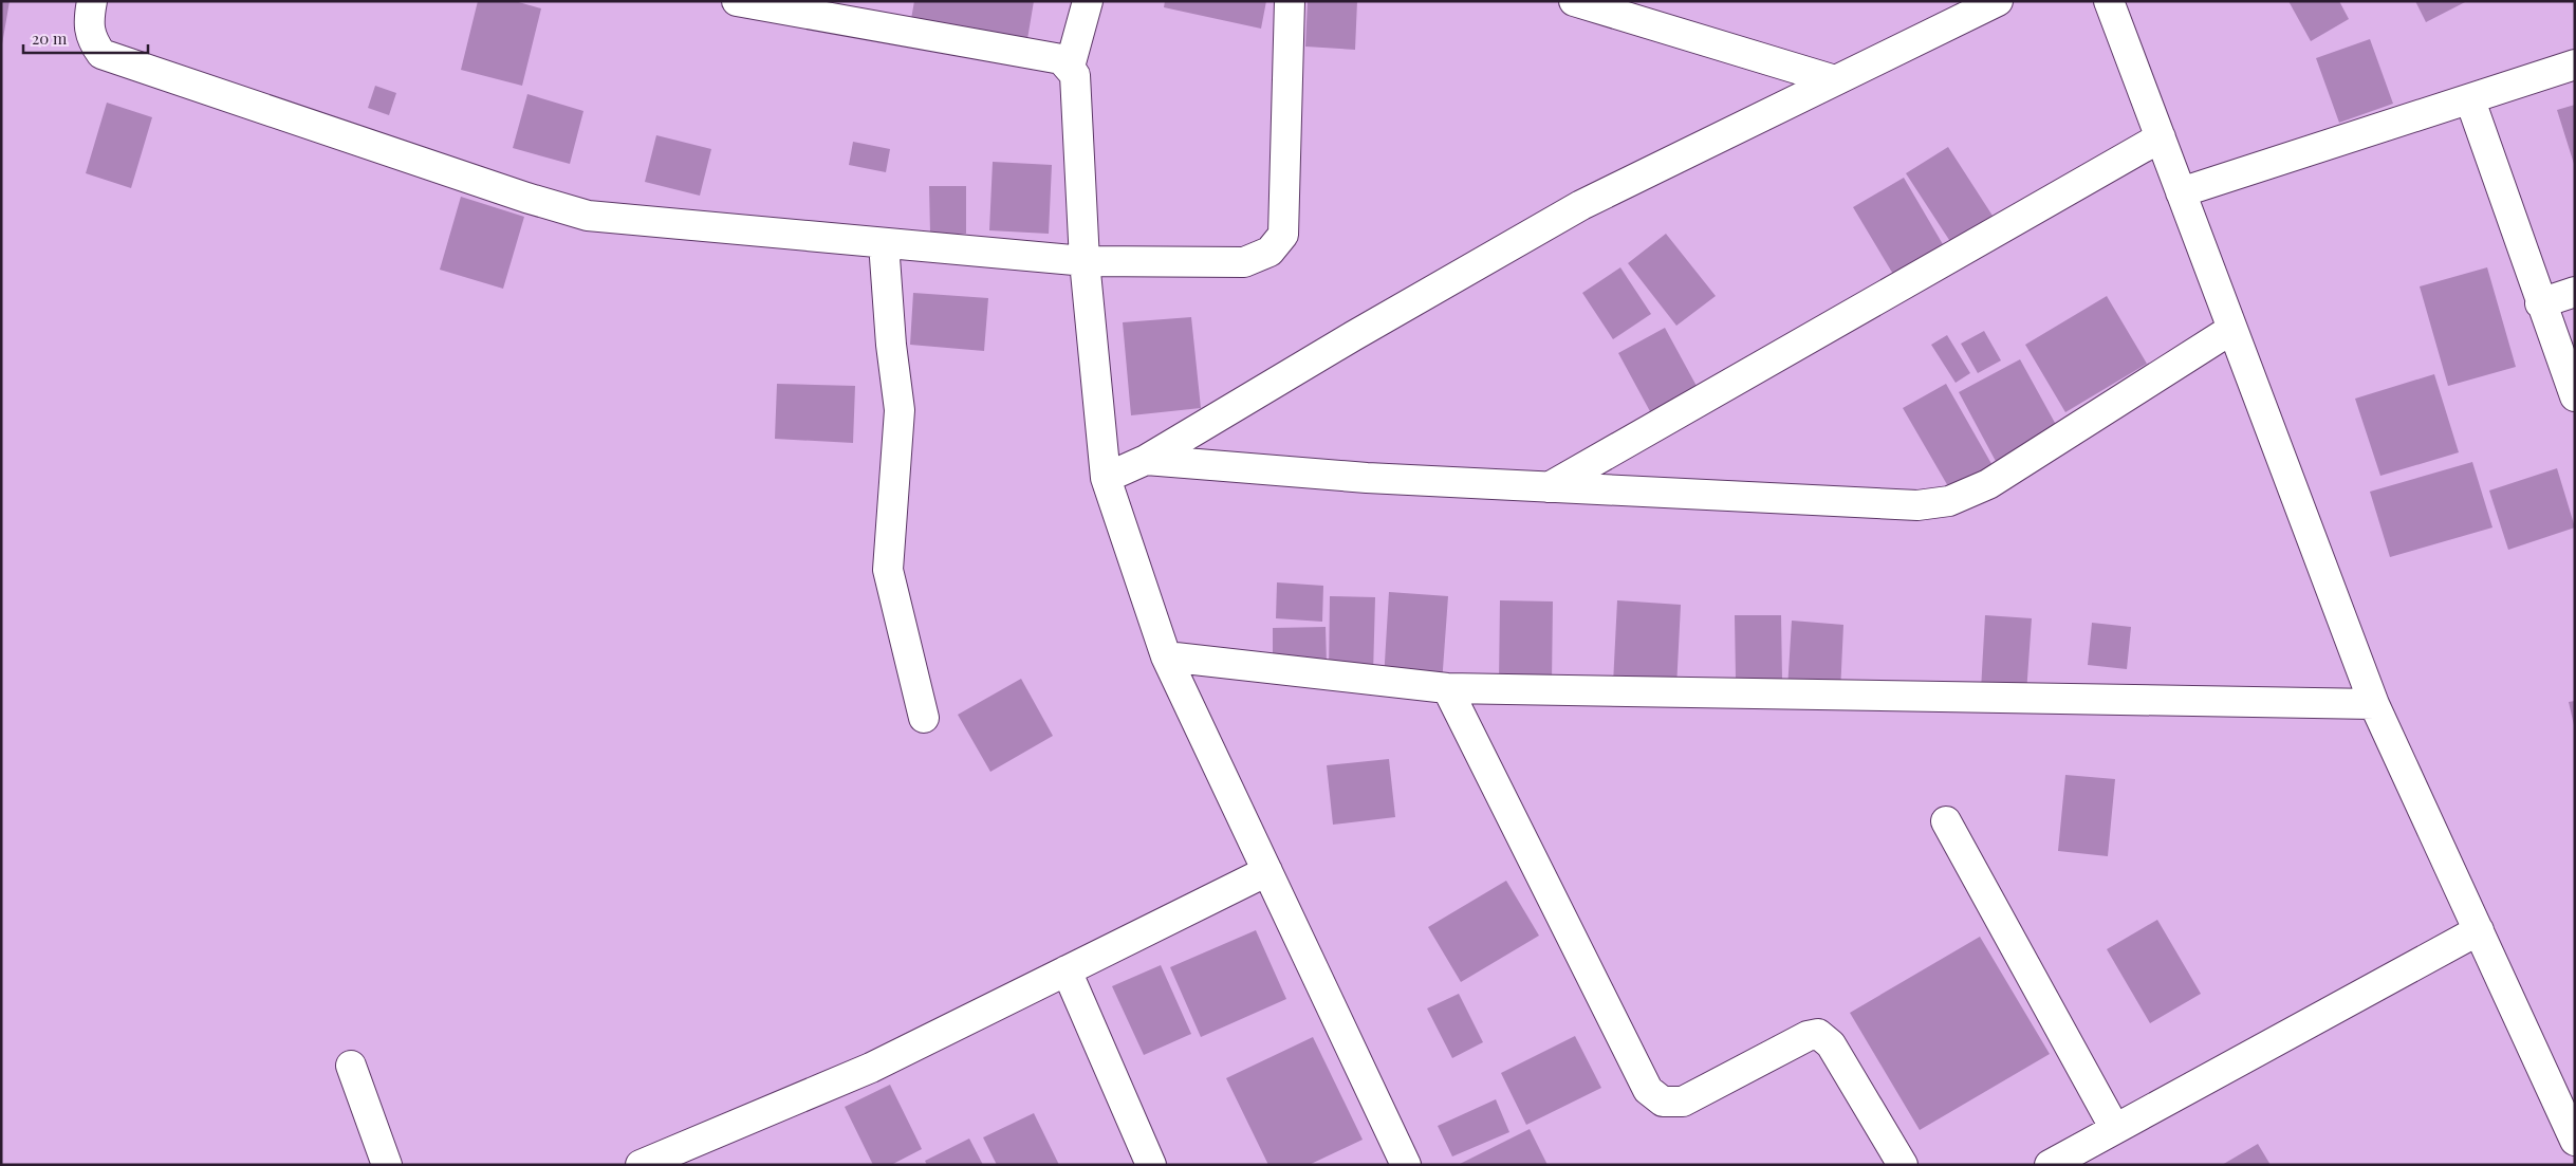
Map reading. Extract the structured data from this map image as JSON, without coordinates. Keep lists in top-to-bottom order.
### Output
{
  "scale_bar": "20 m"
}
